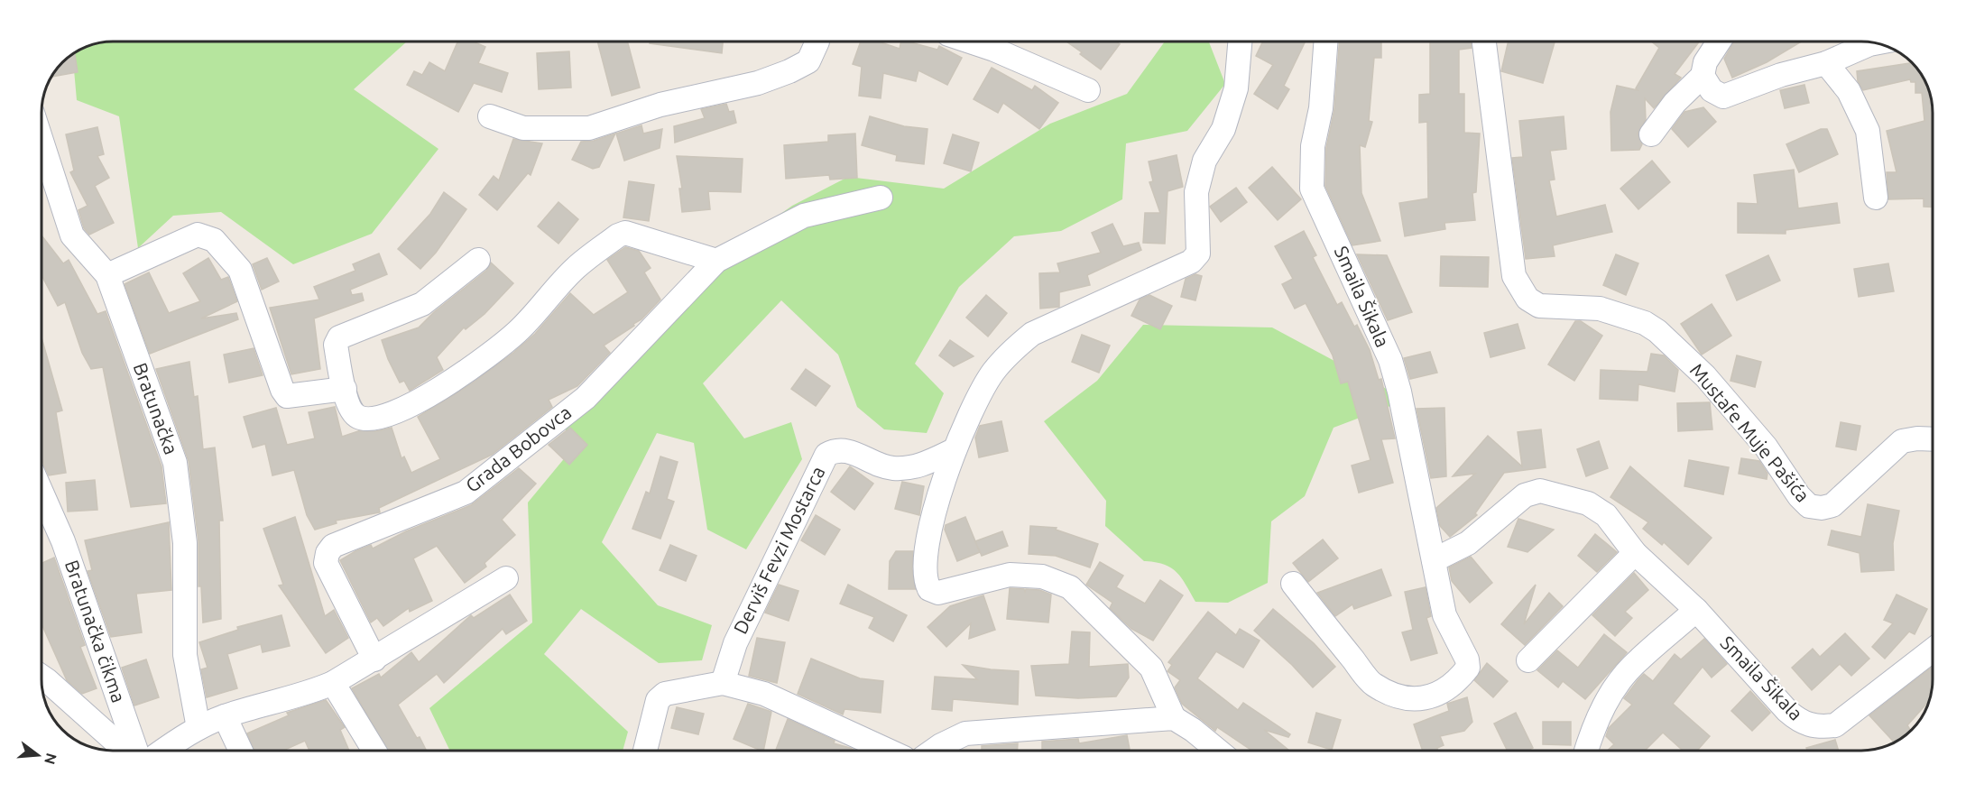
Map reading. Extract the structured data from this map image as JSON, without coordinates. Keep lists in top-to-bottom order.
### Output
{
  "streets": {
    "street": [
      "Smaila Šikala",
      "Bratunačka",
      "Mustafe Muje Pašića",
      "Grada Bobovca",
      "Derviš Fevzi Mostarca",
      "Bratunačka čikma"
    ]
  },
  "north": "right"
}
